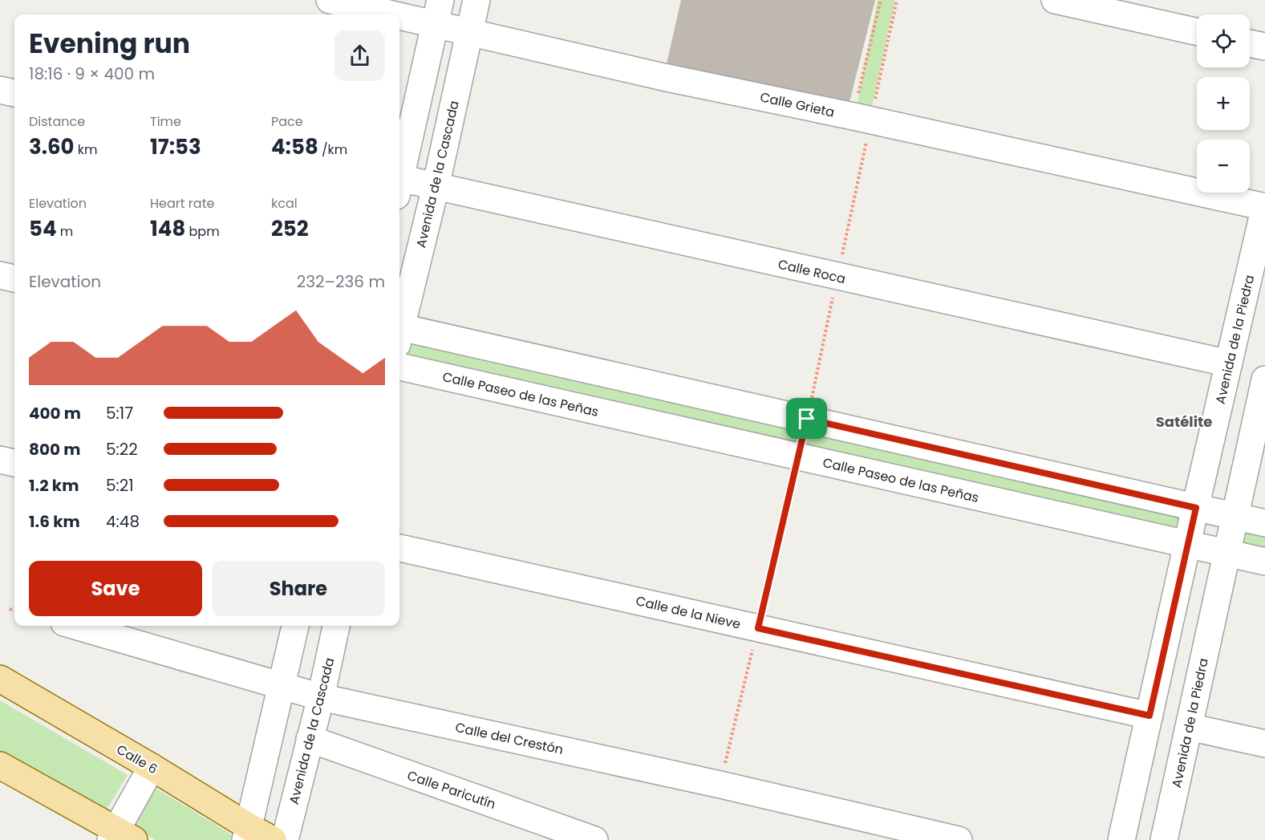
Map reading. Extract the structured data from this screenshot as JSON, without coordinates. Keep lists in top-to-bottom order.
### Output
{
  "streets": {
    "main road": ["Calle 6"],
    "street": [
      "Calle Grieta",
      "Avenida de la Cascada",
      "Calle Roca",
      "Avenida de la Piedra",
      "Calle Paseo de las Peñas",
      "Calle de la Nieve",
      "Calle del Crestón",
      "Calle Paricutín"
    ]
  },
  "crossings": [
    ["Calle Grieta", "Avenida de la Cascada"],
    ["Calle Grieta", "Avenida de la Piedra"],
    ["Avenida de la Cascada", "Calle Roca"],
    ["Avenida de la Cascada", "Calle del Crestón"],
    ["Avenida de la Cascada", "Calle Paricutín"],
    ["Calle Roca", "Avenida de la Piedra"],
    ["Avenida de la Piedra", "Calle Paseo de las Peñas"],
    ["Avenida de la Piedra", "Calle de la Nieve"]
  ],
  "districts": ["Satélite"],
  "page": {
    "map_buttons": ["+", "−"],
    "heading": ["Evening run", "18:16 · 9 × 400 m"],
    "stats": [
      ["Distance", "3.60 km"],
      ["Time", "17:53"],
      ["Pace", "4:58 /km"],
      ["Elevation", "54 m"],
      ["Heart rate", "148 bpm"],
      ["kcal", "252"]
    ],
    "chart": ["Elevation", "232–236 m"],
    "list": [
      {
        "name": "400 m",
        "note": "5:17"
      },
      {
        "name": "800 m",
        "note": "5:22"
      },
      {
        "name": "1.2 km",
        "note": "5:21"
      },
      {
        "name": "1.6 km",
        "note": "4:48"
      }
    ],
    "buttons": ["Save", "Share"]
  }
}
